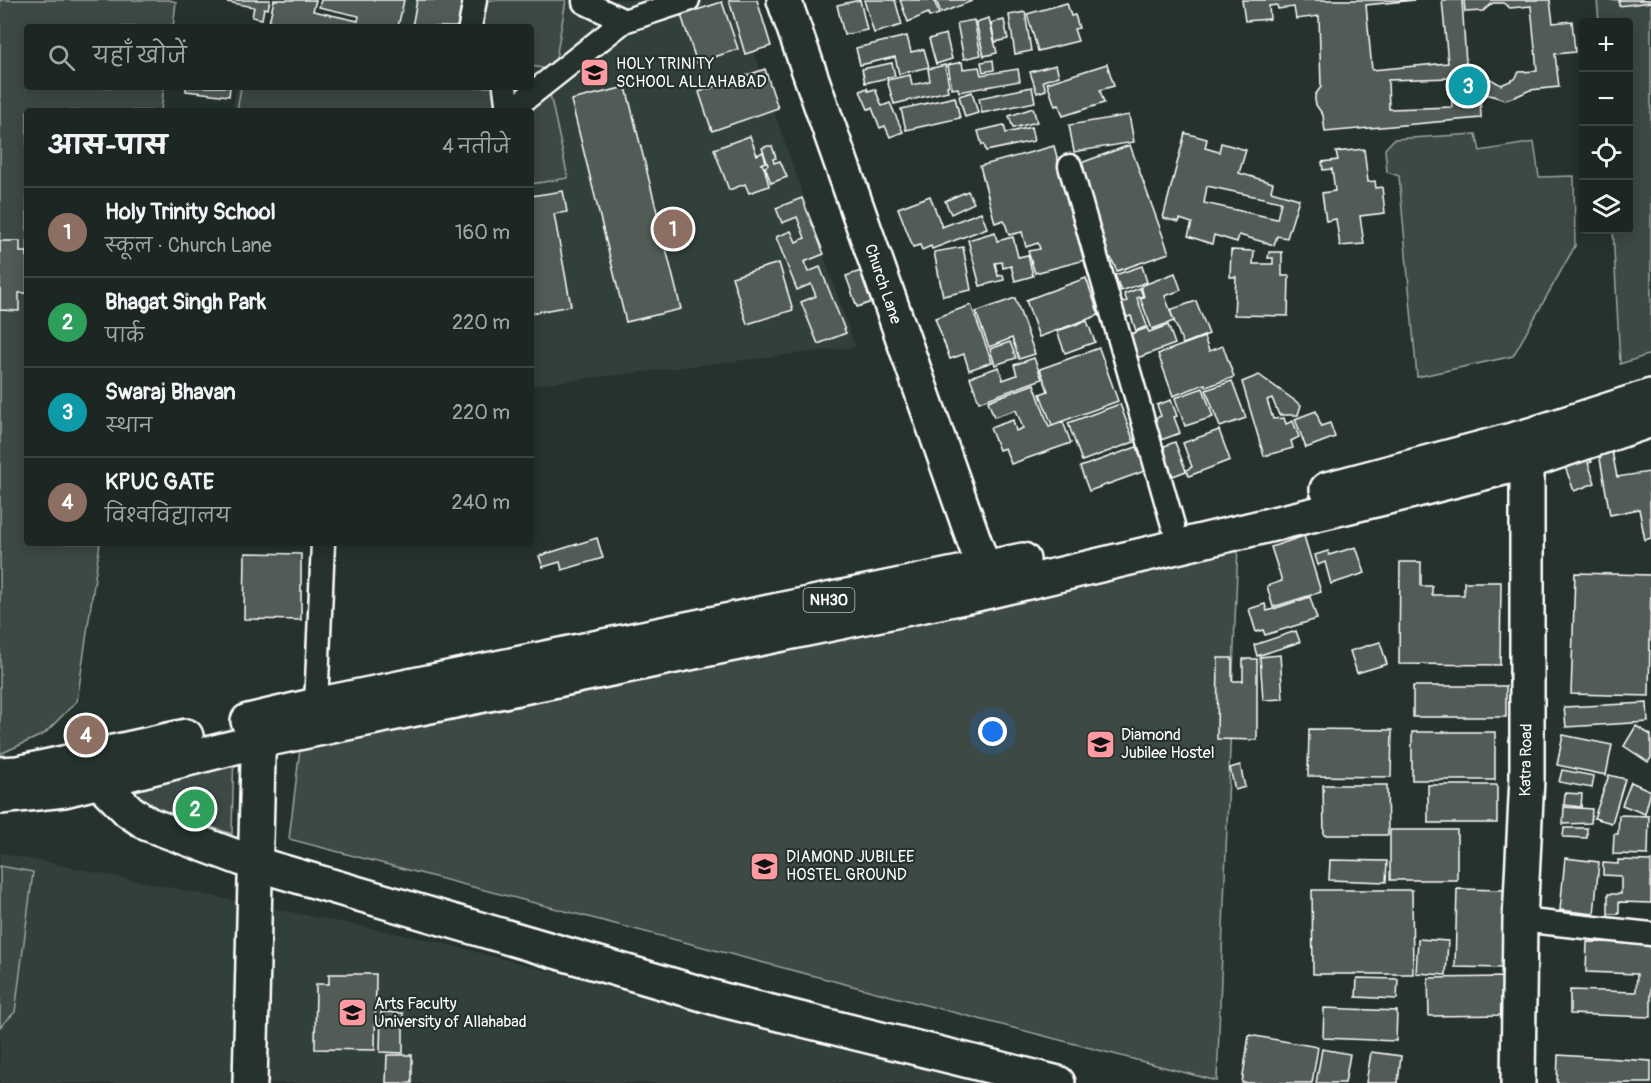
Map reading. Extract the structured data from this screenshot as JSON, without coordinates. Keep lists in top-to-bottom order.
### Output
{
  "streets": {
    "main road": ["Church Lane", "NH30", "Katra Road"]
  },
  "crossings": [
    ["Church Lane", "NH30"],
    ["NH30", "Katra Road"]
  ],
  "places": {
    "school or university": [
      "HOLY TRINITY SCHOOL ALLAHABAD",
      "Diamond Jubilee Hostel",
      "DIAMOND JUBILEE HOSTEL GROUND",
      "Arts Faculty University of Allahabad"
    ]
  },
  "page": {
    "map_buttons": ["+", "−"],
    "search": "यहाँ खोजें",
    "pins": [
      "3",
      "1",
      "4",
      "2"
    ],
    "heading": ["आस-पास", "4 नतीजे"],
    "list": [
      {
        "mark": "1",
        "name": "Holy Trinity School",
        "note": "स्कूल · Church Lane",
        "value": "160 m"
      },
      {
        "mark": "2",
        "name": "Bhagat Singh Park",
        "note": "पार्क",
        "value": "220 m"
      },
      {
        "mark": "3",
        "name": "Swaraj Bhavan",
        "note": "स्थान",
        "value": "220 m"
      },
      {
        "mark": "4",
        "name": "KPUC GATE",
        "note": "विश्वविद्यालय",
        "value": "240 m"
      }
    ]
  }
}
